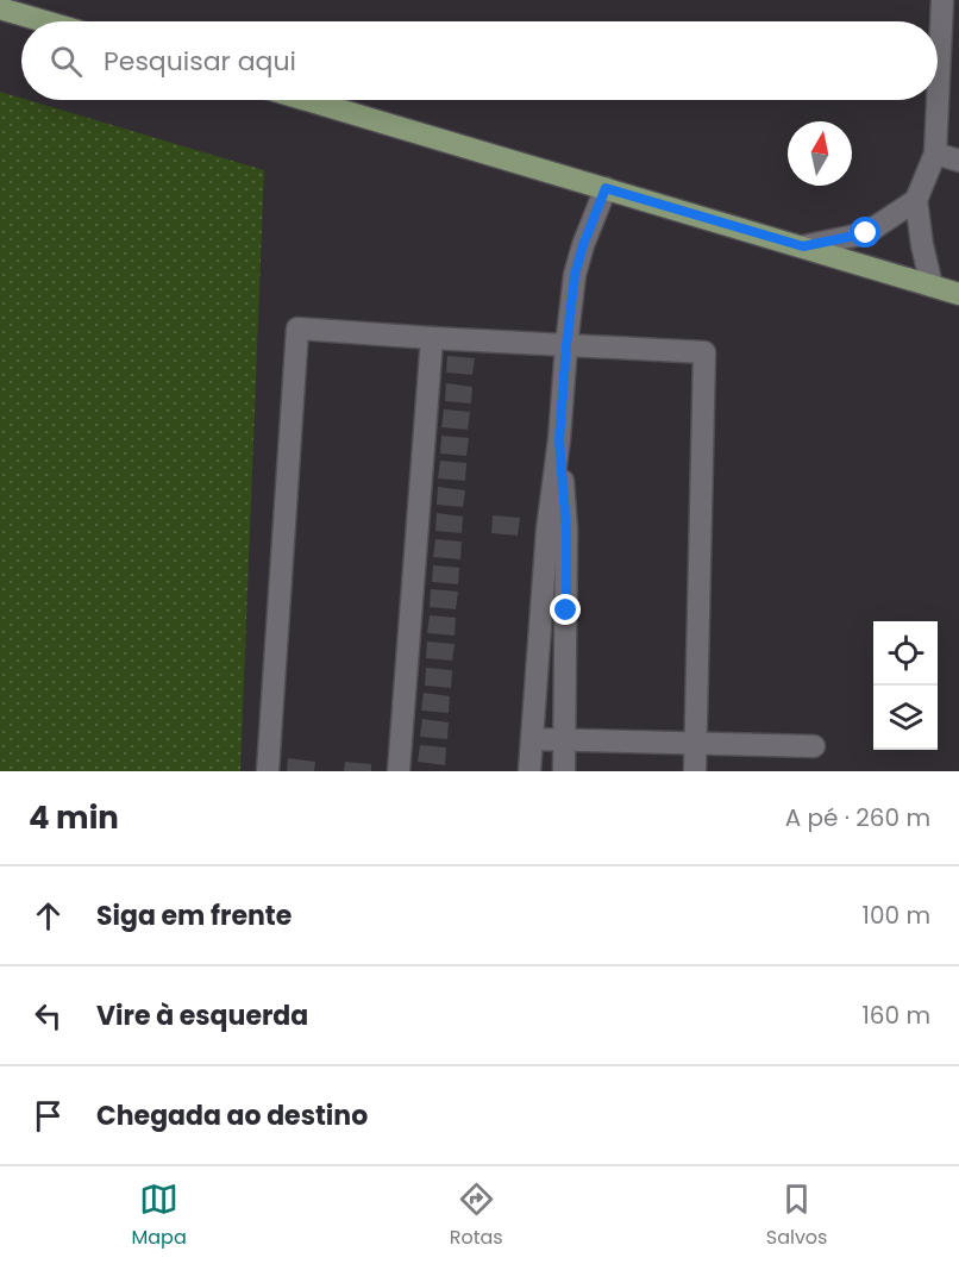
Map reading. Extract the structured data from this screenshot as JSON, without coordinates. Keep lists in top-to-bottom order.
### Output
{
  "north": "top",
  "page": {
    "search": "Pesquisar aqui",
    "heading": ["4 min", "A pé · 260 m"],
    "list": [
      ["Siga em frente", "100 m"],
      ["Vire à esquerda", "160 m"],
      "Chegada ao destino"
    ],
    "nav": ["Mapa", "Rotas", "Salvos"]
  }
}
